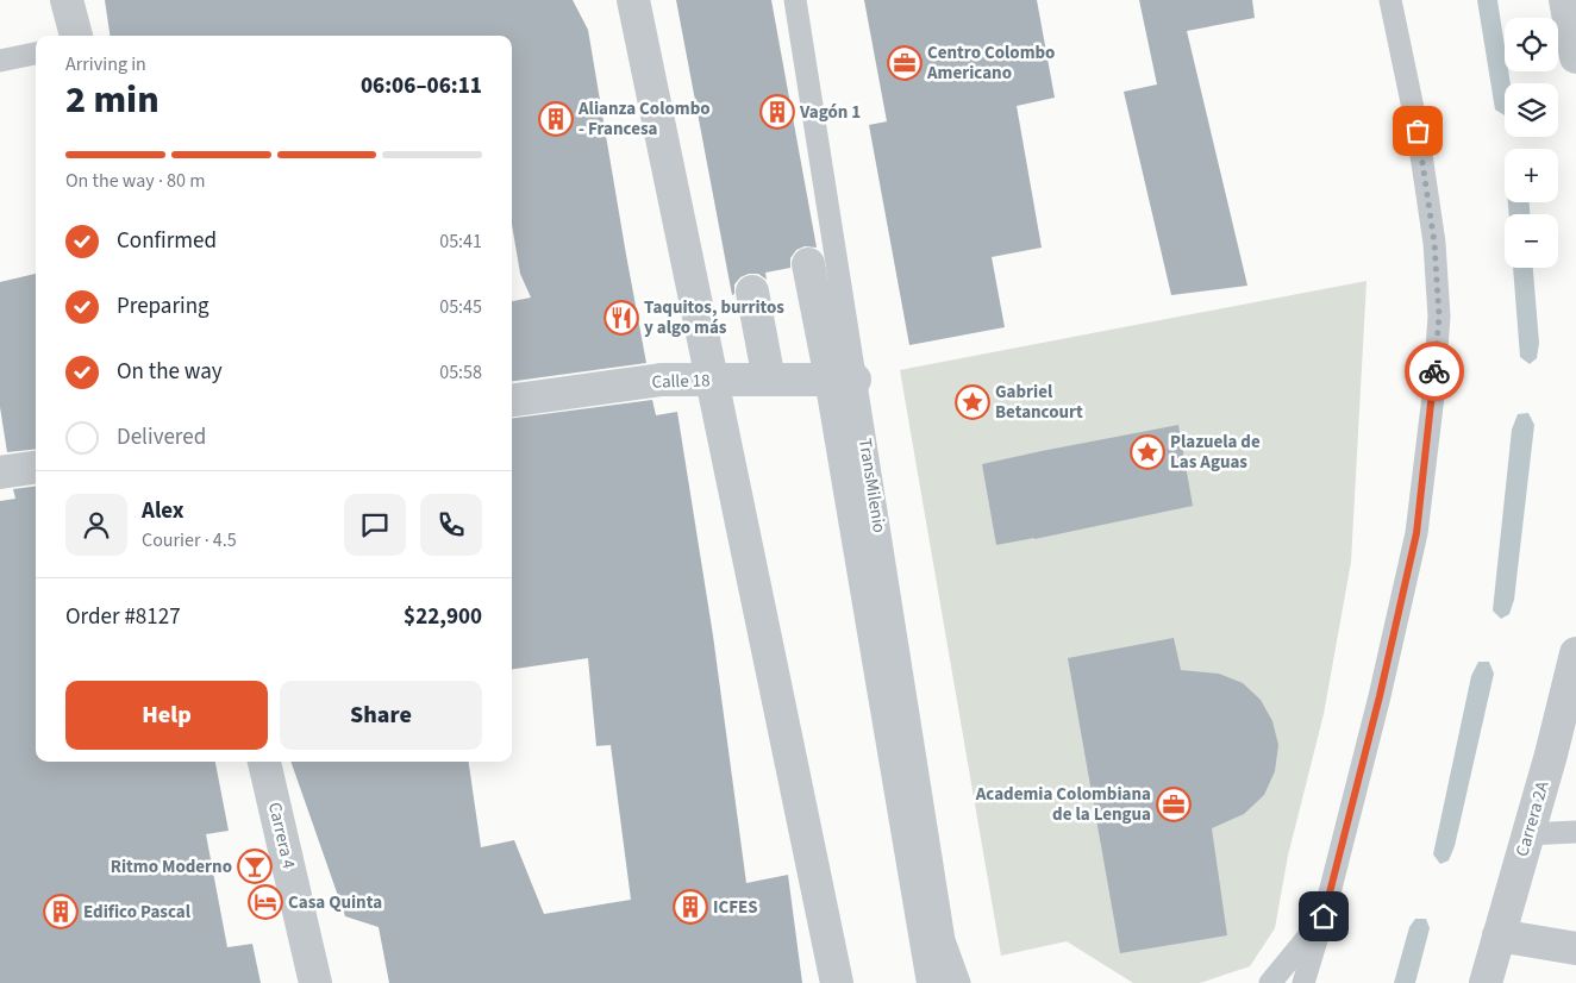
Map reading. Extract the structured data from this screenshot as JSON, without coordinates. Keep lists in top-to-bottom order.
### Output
{
  "streets": {
    "street": ["Calle 18", "Carrera 2A", "Carrera 4"]
  },
  "places": {
    "office": ["Centro Colombo Americano", "Academia Colombiana de la Lengua"],
    "building": [
      "Vagón 1",
      "Alianza Colombo - Francesa",
      "ICFES",
      "Edifico Pascal"
    ],
    "restaurant": ["Taquitos, burritos y algo más"],
    "place": ["Gabriel Betancourt", "Plazuela de Las Aguas"],
    "bar": ["Ritmo Moderno"],
    "hotel": ["Casa Quinta"]
  },
  "page": {
    "map_buttons": ["+", "−"],
    "heading": ["2 min", "Arriving in", "06:06–06:11"],
    "panel": [
      "Alex",
      "Courier · 4.5",
      "Order #8127",
      "$22,900"
    ],
    "bar": "On the way · 80 m",
    "list": [
      ["Confirmed", "05:41"],
      ["Preparing", "05:45"],
      ["On the way", "05:58"],
      "Delivered"
    ],
    "buttons": ["Help", "Share"]
  }
}
